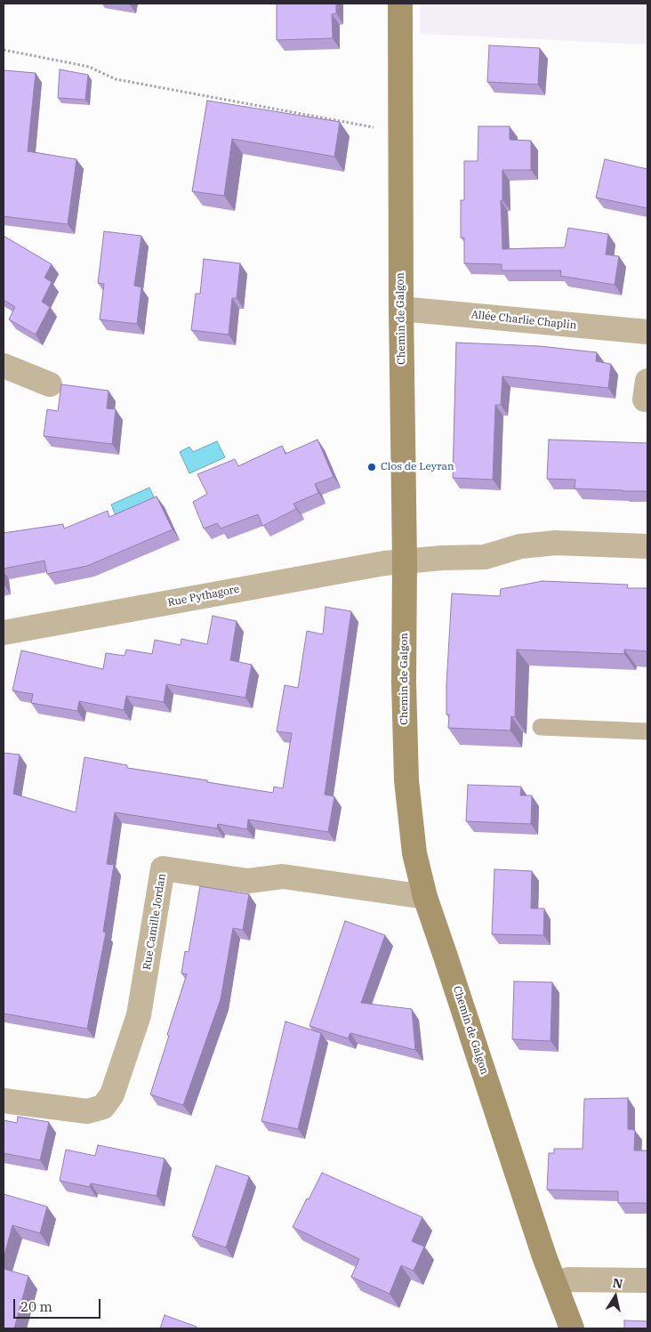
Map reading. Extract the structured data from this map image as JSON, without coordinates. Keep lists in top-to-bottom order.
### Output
{
  "streets": {
    "main road": ["Chemin de Galgon"],
    "street": ["Allée Charlie Chaplin", "Rue Pythagore", "Rue Camille Jordan"]
  },
  "crossings": [
    ["Chemin de Galgon", "Allée Charlie Chaplin"],
    ["Chemin de Galgon", "Rue Pythagore"],
    ["Chemin de Galgon", "Rue Camille Jordan"]
  ],
  "places": ["Clos de Leyran"],
  "scale_bar": "20 m",
  "north": "top"
}
